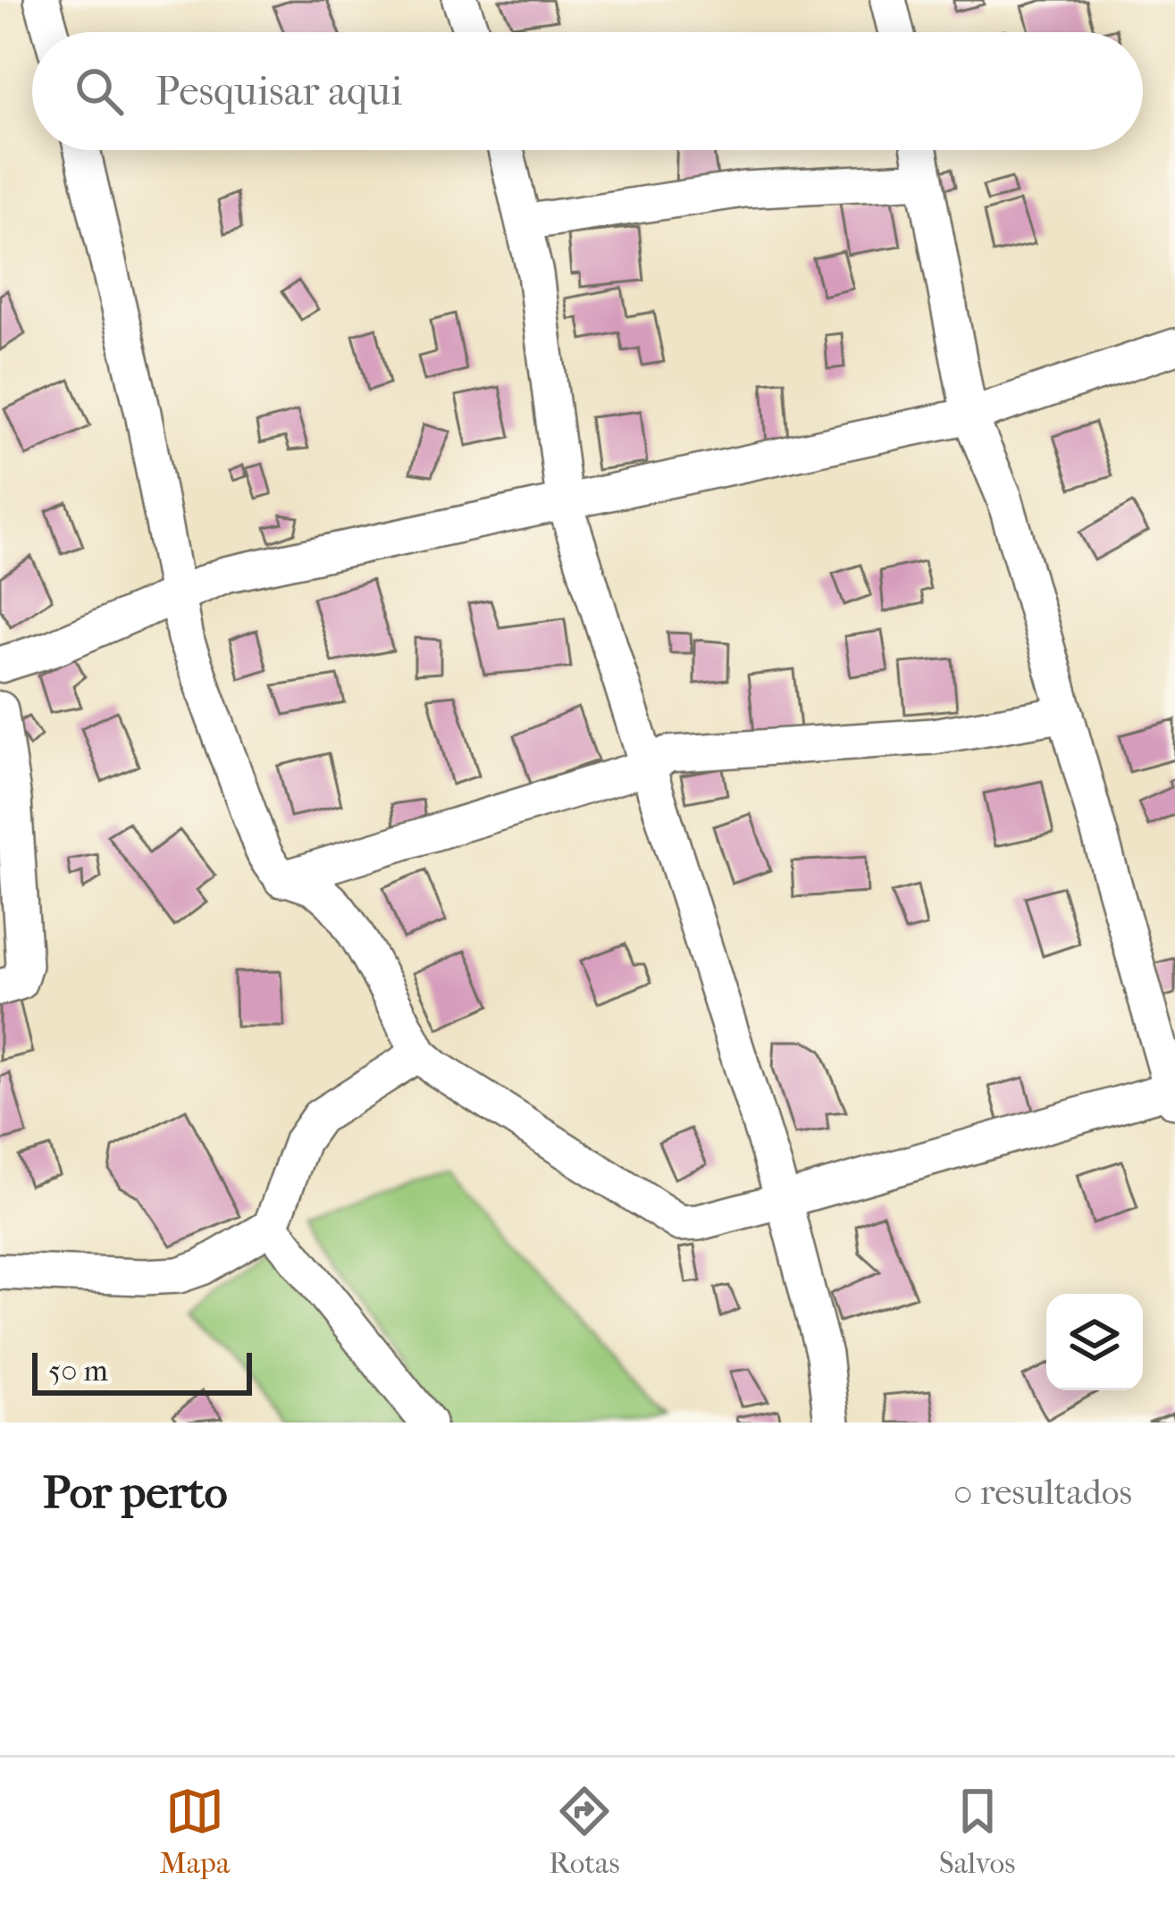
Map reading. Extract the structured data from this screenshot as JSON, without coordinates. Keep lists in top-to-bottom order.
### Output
{
  "scale_bar": "50 m",
  "page": {
    "search": "Pesquisar aqui",
    "scale": "50 m",
    "heading": ["Por perto", "0 resultados"],
    "nav": ["Mapa", "Rotas", "Salvos"]
  }
}
